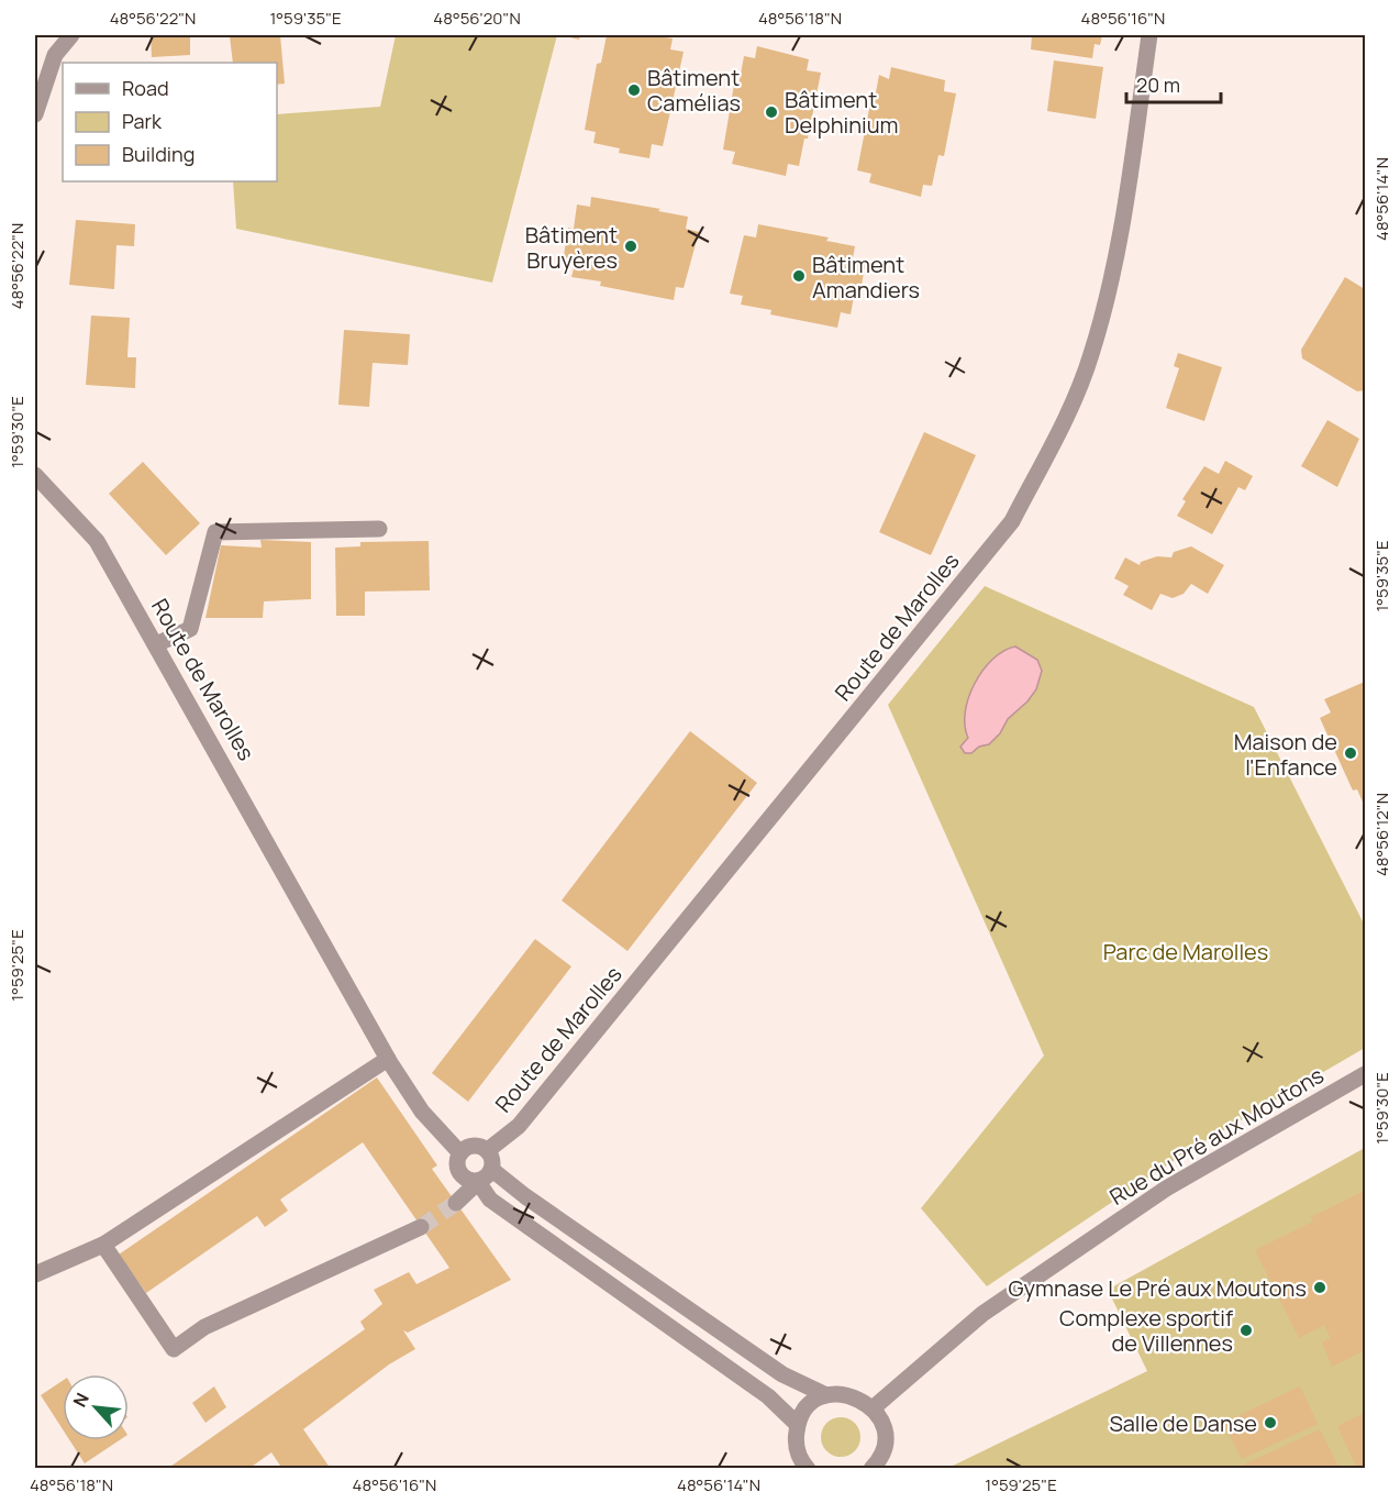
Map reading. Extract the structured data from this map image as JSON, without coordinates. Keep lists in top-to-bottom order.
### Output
{
  "streets": {
    "street": ["Route de Marolles", "Rue du Pré aux Moutons"]
  },
  "parks": ["Parc de Marolles"],
  "places": [
    "Bâtiment Camélias",
    "Bâtiment Delphinium",
    "Bâtiment Bruyères",
    "Bâtiment Amandiers",
    "Maison de l'Enfance",
    "Gymnase Le Pré aux Moutons",
    "Complexe sportif de Villennes",
    "Salle de Danse"
  ],
  "legend": ["Road", "Park", "Building"],
  "scale_bar": "20 m",
  "north": "top left",
  "coordinates": [
    "48°56'22\"N",
    "1°59'35\"E",
    "48°56'20\"N",
    "48°56'18\"N",
    "48°56'16\"N",
    "48°56'14\"N",
    "1°59'30\"E",
    "48°56'12\"N",
    "1°59'25\"E"
  ]
}
